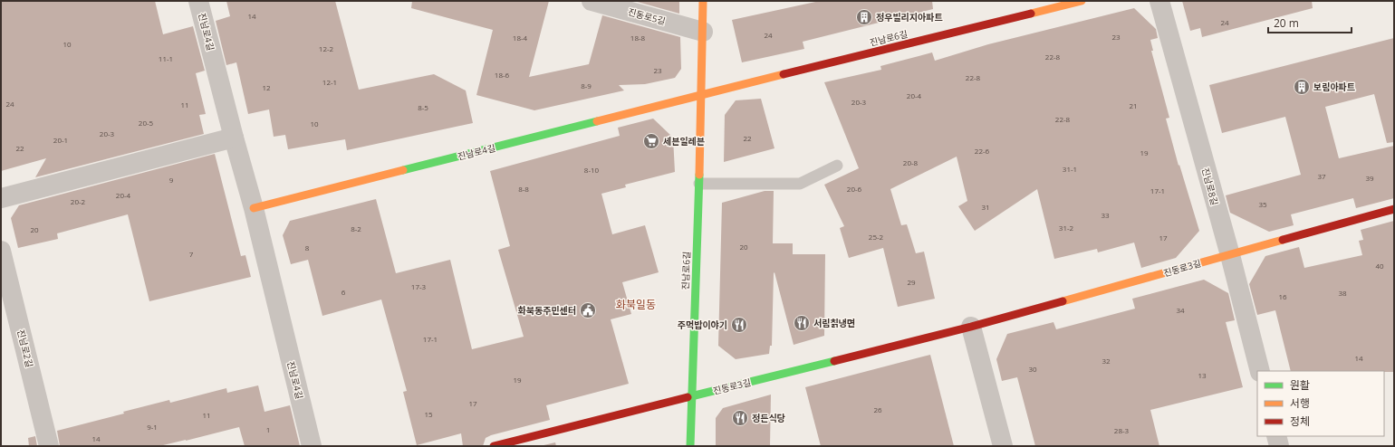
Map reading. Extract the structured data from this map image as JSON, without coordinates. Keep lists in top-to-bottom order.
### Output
{
  "streets": {
    "street": [
      "진동로5길",
      "진남로4길",
      "진남로6길",
      "진남로8길",
      "진동로3길",
      "진남로2길"
    ]
  },
  "crossings": [
    ["진동로5길", "진남로6길"],
    ["진남로4길", "진남로6길"],
    ["진남로6길", "진동로3길"],
    ["진남로8길", "진동로3길"]
  ],
  "districts": ["화북일동"],
  "places": {
    "building": ["정우빌리지아파트", "보림아파트"],
    "supermarket": ["세븐일레븐"],
    "public building": ["화북동주민센터"],
    "restaurant": ["서림칡냉면", "주먹밥이야기", "정든식당"]
  },
  "house_numbers": [
    "14",
    "24",
    "24",
    "23",
    "18-4",
    "18-8",
    "10",
    "12-2",
    "22-8",
    "11-1",
    "23",
    "18-6",
    "22-8",
    "12-1",
    "8-9",
    "12",
    "20-4",
    "20-3",
    "24",
    "11",
    "21",
    "8-5",
    "22-8",
    "20-5",
    "10",
    "20-3",
    "22",
    "20-1",
    "22",
    "22-6",
    "19",
    "20-8",
    "31-1",
    "8-10",
    "37",
    "39",
    "9",
    "8-8",
    "20-6",
    "17-1",
    "20-4",
    "20-2",
    "35",
    "31",
    "33",
    "31-2",
    "8-2",
    "20",
    "25-2",
    "17",
    "20",
    "8",
    "7",
    "40",
    "29",
    "17-3",
    "6",
    "38",
    "16",
    "34",
    "17-1",
    "14",
    "32",
    "30",
    "13",
    "19",
    "17",
    "26",
    "15",
    "11",
    "9-1",
    "1",
    "28-3",
    "14"
  ],
  "legend": ["원활", "서행", "정체"],
  "scale_bar": "20 m"
}
